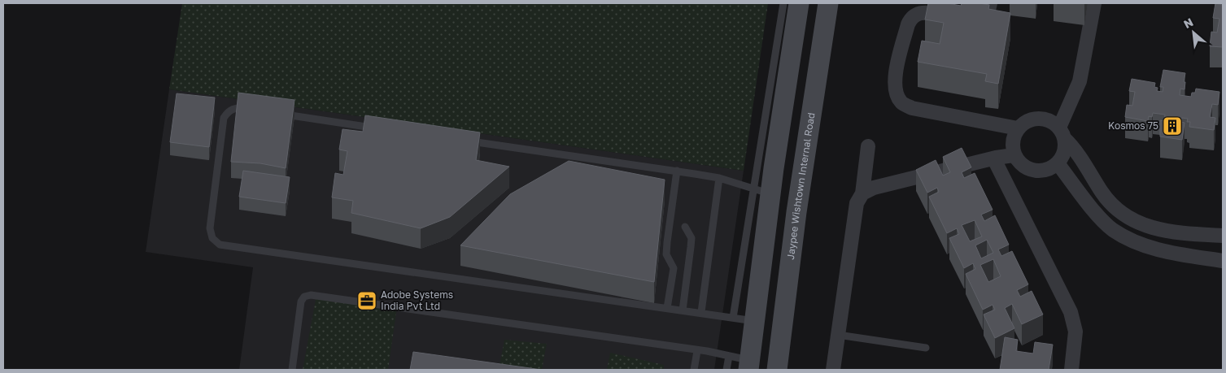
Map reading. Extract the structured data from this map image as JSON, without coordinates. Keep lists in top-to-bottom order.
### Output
{
  "streets": {
    "street": ["Jaypee Wishtown Internal Road"]
  },
  "places": {
    "building": ["Kosmos 75"],
    "office": ["Adobe Systems India Pvt Ltd"]
  },
  "north": "top left"
}
